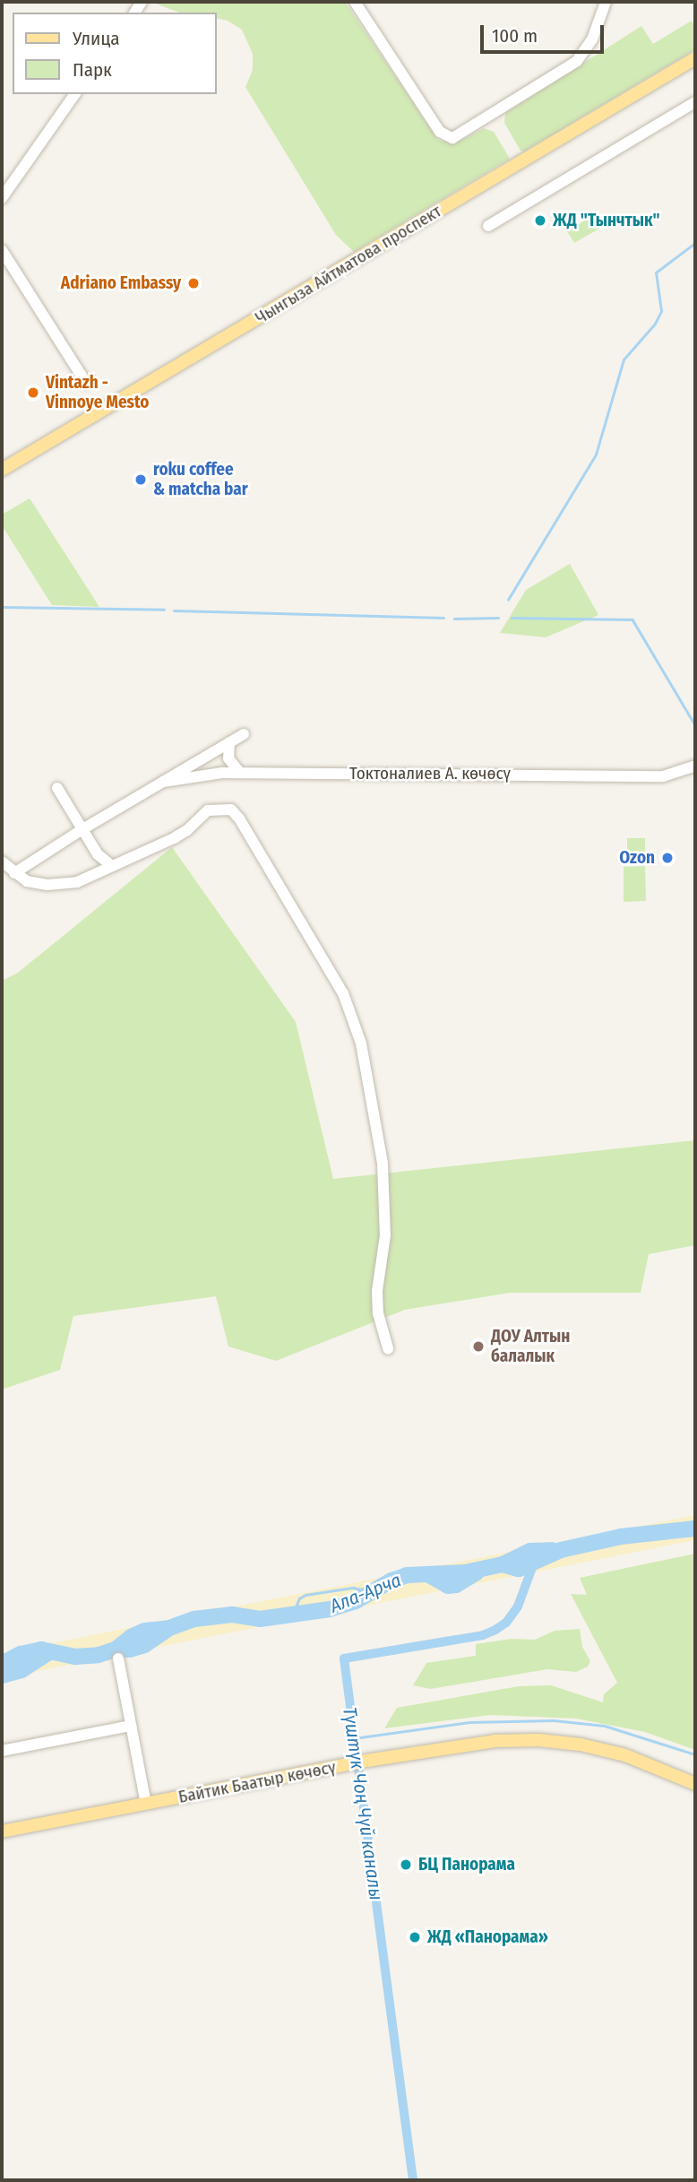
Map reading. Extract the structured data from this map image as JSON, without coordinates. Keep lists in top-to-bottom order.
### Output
{
  "streets": {
    "main road": ["Чынгыза Айтматова проспект", "Байтик Баатыр көчөсү"],
    "street": ["Токтоналиев А. көчөсү"]
  },
  "water": ["Ала-Арча", "Түштүк Чоң Чүй каналы"],
  "places": [
    "ЖД \"Тынчтык\"",
    "Adriano Embassy",
    "Vintazh - Vinnoye Mesto",
    "roku coffee & matcha bar",
    "Ozon",
    "ДОУ Алтын балалык",
    "БЦ Панорама",
    "ЖД «Панорама»"
  ],
  "legend": ["Улица", "Парк"],
  "scale_bar": "100 m"
}
